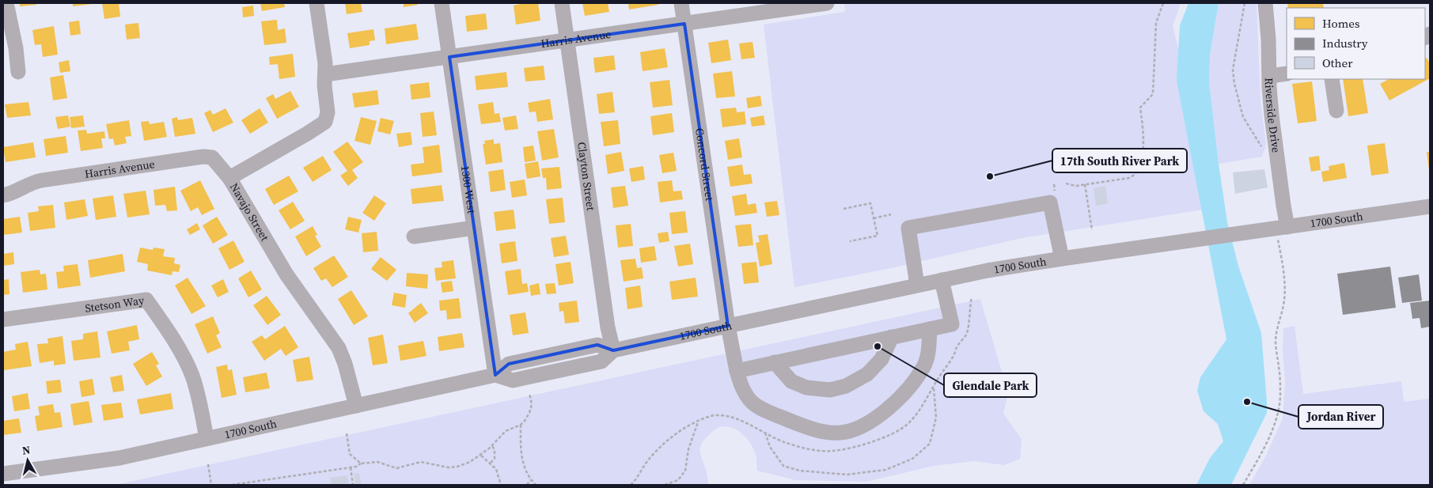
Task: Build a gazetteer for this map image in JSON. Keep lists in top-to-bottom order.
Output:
{
  "streets": {
    "street": [
      "Harris Avenue",
      "Riverside Drive",
      "Concord Street",
      "Clayton Street",
      "1300 West",
      "Navajo Street",
      "1700 South",
      "Stetson Way"
    ]
  },
  "crossings": [
    ["Harris Avenue", "Concord Street"],
    ["Harris Avenue", "Clayton Street"],
    ["Harris Avenue", "1300 West"],
    ["Harris Avenue", "Navajo Street"],
    ["Riverside Drive", "1700 South"],
    ["Concord Street", "1700 South"],
    ["Clayton Street", "1700 South"],
    ["1300 West", "1700 South"],
    ["Navajo Street", "1700 South"],
    ["1700 South", "Stetson Way"]
  ],
  "places": ["17th South River Park", "Glendale Park", "Jordan River"],
  "legend": ["Homes", "Industry", "Other"],
  "north": "top"
}
